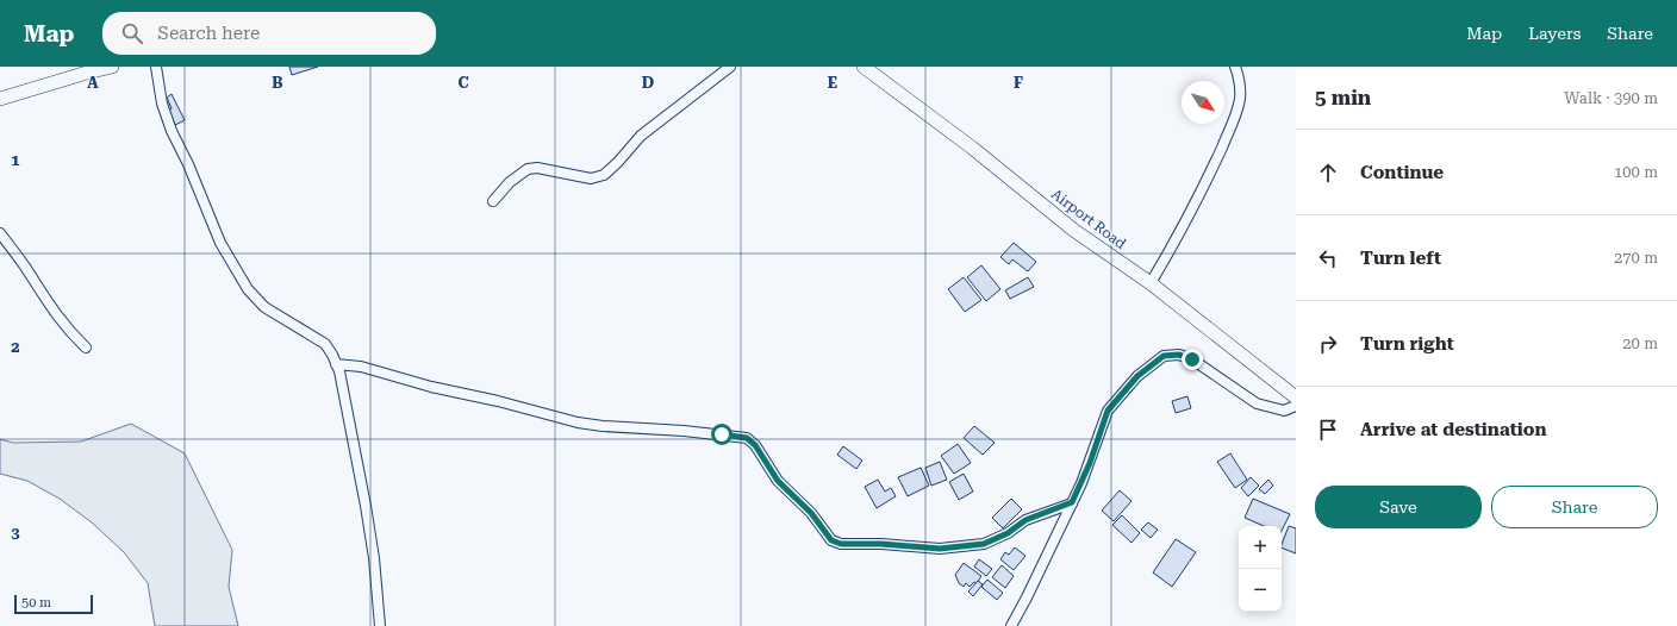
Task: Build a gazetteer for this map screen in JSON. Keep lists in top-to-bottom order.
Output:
{
  "streets": {
    "main road": ["Airport Road"]
  },
  "scale_bar": "50 m",
  "north": "bottom right",
  "page": {
    "header": "Map",
    "search": "Search here",
    "nav": ["Map", "Layers", "Share"],
    "heading": ["5 min", "Walk · 390 m"],
    "list": [
      ["Continue", "100 m"],
      ["Turn left", "270 m"],
      ["Turn right", "20 m"],
      "Arrive at destination"
    ],
    "buttons": ["Save", "Share"],
    "map_buttons": ["+", "−"],
    "scale": "50 m"
  },
  "grid": {
    "columns": [
      "A",
      "B",
      "C",
      "D",
      "E",
      "F"
    ],
    "rows": ["1", "2", "3"]
  }
}
